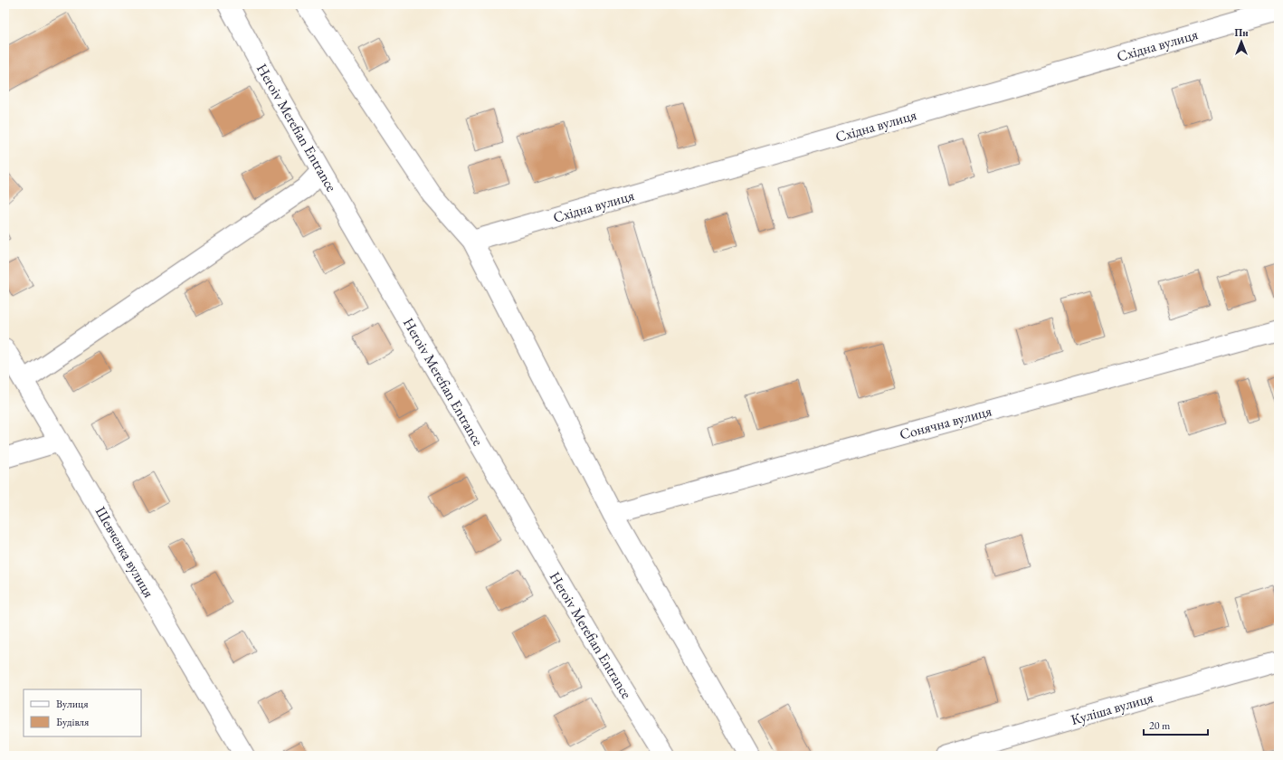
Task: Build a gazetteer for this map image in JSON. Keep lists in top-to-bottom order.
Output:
{
  "streets": {
    "street": [
      "Східна вулиця",
      "Heroiv Merefian Entrance",
      "Сонячна вулиця",
      "Шевченка вулиця",
      "Куліша вулиця"
    ]
  },
  "legend": ["Вулиця", "Будівля"],
  "scale_bar": "20 m",
  "north": "top"
}
